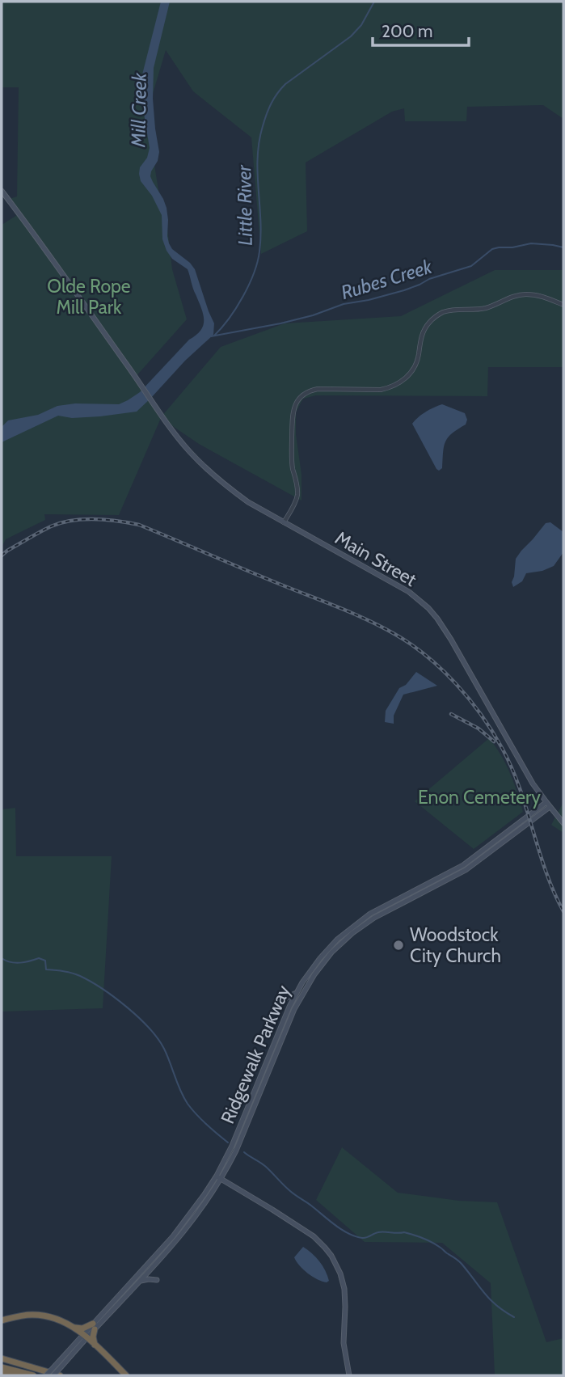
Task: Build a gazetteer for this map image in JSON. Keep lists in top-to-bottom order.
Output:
{
  "streets": {
    "main road": ["Main Street", "Ridgewalk Parkway"]
  },
  "crossings": [
    ["Main Street", "Ridgewalk Parkway"]
  ],
  "water": ["Mill Creek", "Little River", "Rubes Creek"],
  "parks": ["Olde Rope Mill Park", "Enon Cemetery"],
  "places": ["Woodstock City Church"],
  "scale_bar": "200 m"
}
